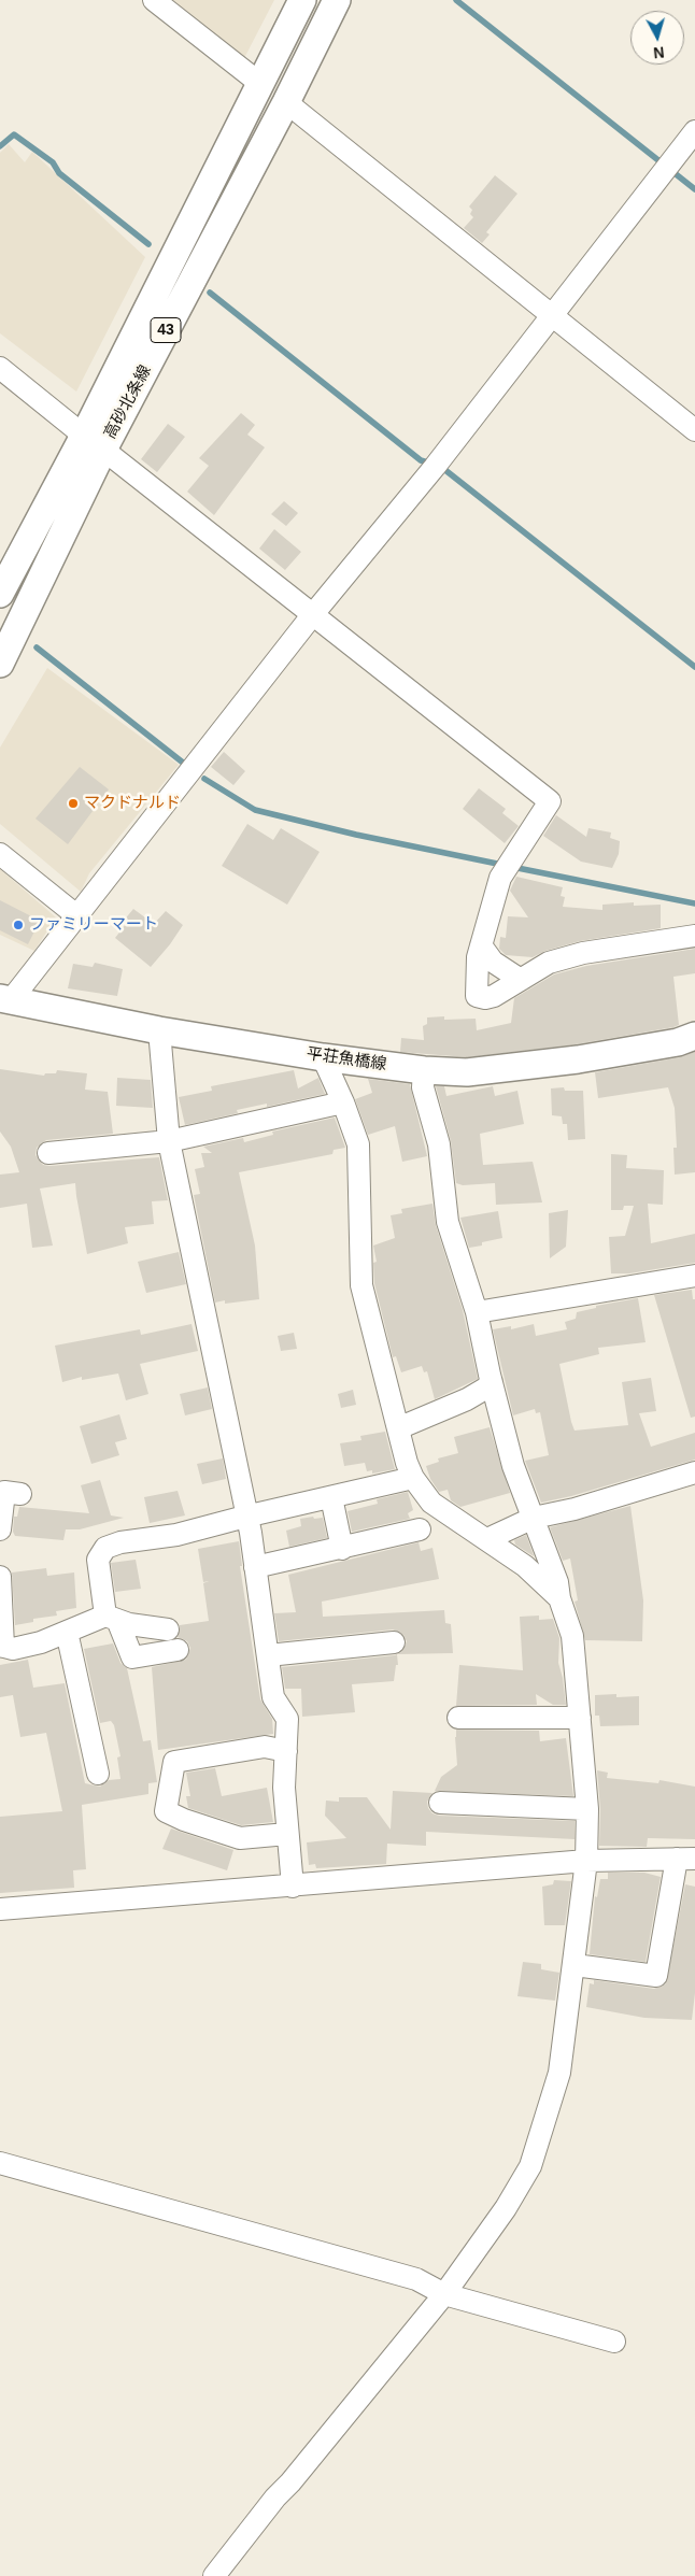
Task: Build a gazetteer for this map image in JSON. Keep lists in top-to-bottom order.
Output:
{
  "streets": {
    "main road": ["43", "高砂北条線", "平荘魚橋線"]
  },
  "places": ["マクドナルド", "ファミリーマート"],
  "north": "bottom"
}
